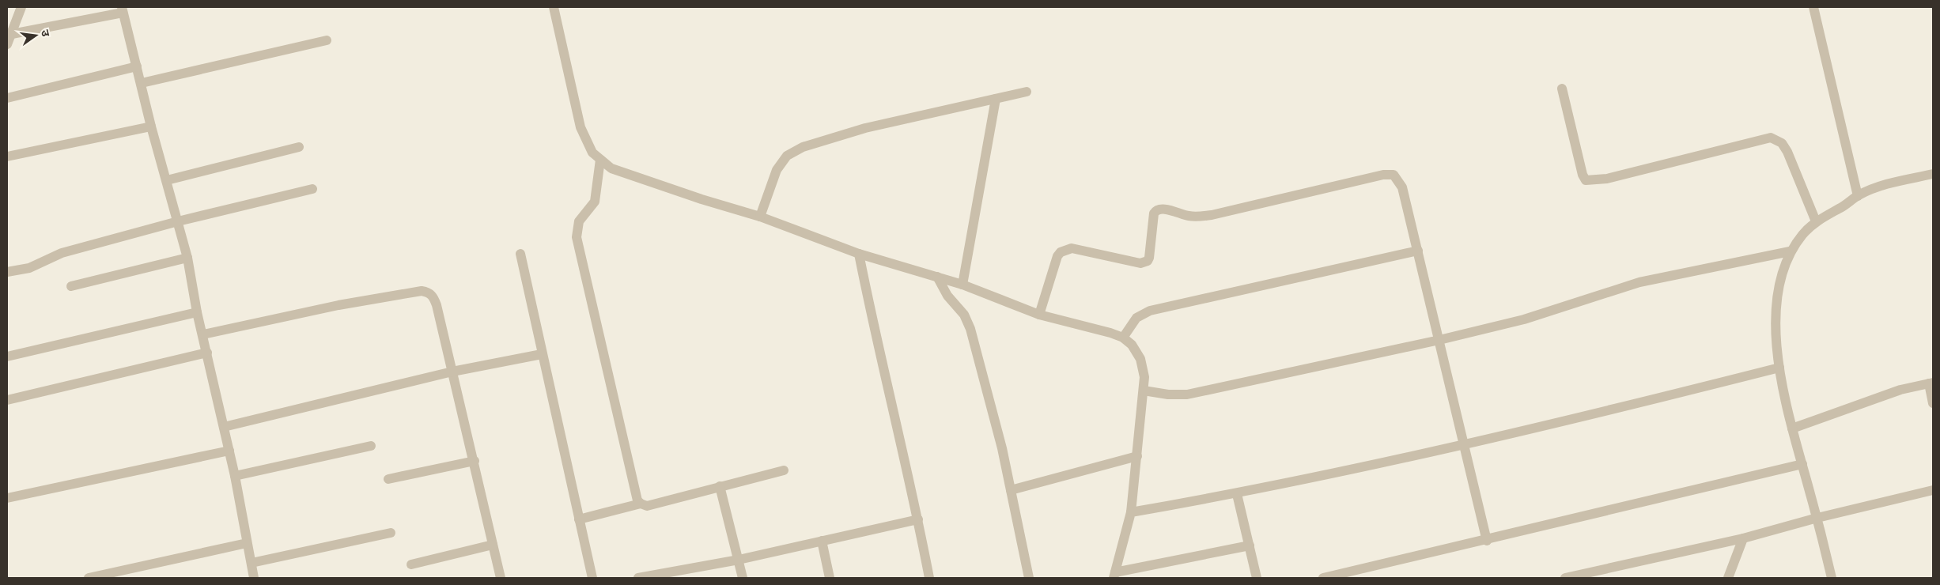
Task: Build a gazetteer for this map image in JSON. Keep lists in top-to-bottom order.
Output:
{
  "north": "right"
}
